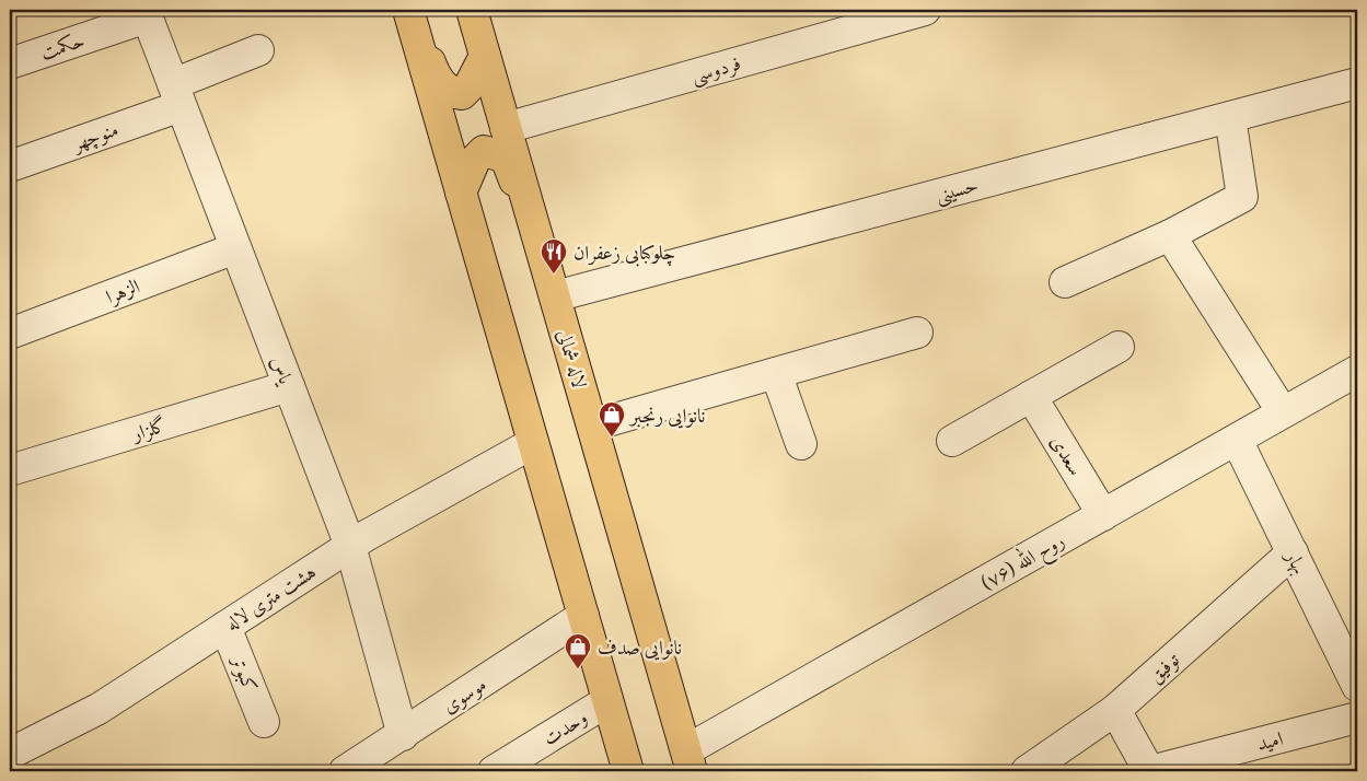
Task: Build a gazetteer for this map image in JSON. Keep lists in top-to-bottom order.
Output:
{
  "streets": {
    "main road": ["لاله شمالی"],
    "street": [
      "حکمت",
      "فردوسی",
      "منوچهر",
      "حسینی",
      "الزهرا",
      "یاس",
      "گلزار",
      "سعدی",
      "روح الله (۷۶)",
      "بهار",
      "هشت متری لاله",
      "توفیق",
      "کبوتر",
      "موسوی",
      "وحدت",
      "امید"
    ]
  },
  "crossings": [
    ["حکمت", "یاس"],
    ["فردوسی", "لاله شمالی"],
    ["منوچهر", "یاس"],
    ["حسینی", "لاله شمالی"],
    ["الزهرا", "یاس"],
    ["لاله شمالی", "روح الله (۷۶)"],
    ["یاس", "گلزار"],
    ["یاس", "هشت متری لاله"],
    ["یاس", "موسوی"],
    ["سعدی", "روح الله (۷۶)"],
    ["روح الله (۷۶)", "بهار"],
    ["بهار", "توفیق"],
    ["هشت متری لاله", "کبوتر"],
    ["توفیق", "امید"]
  ],
  "places": {
    "restaurant": ["چلوکبابی زعفران"],
    "shop": ["نانوایی رنجبر", "نانوایی صدف"]
  }
}
